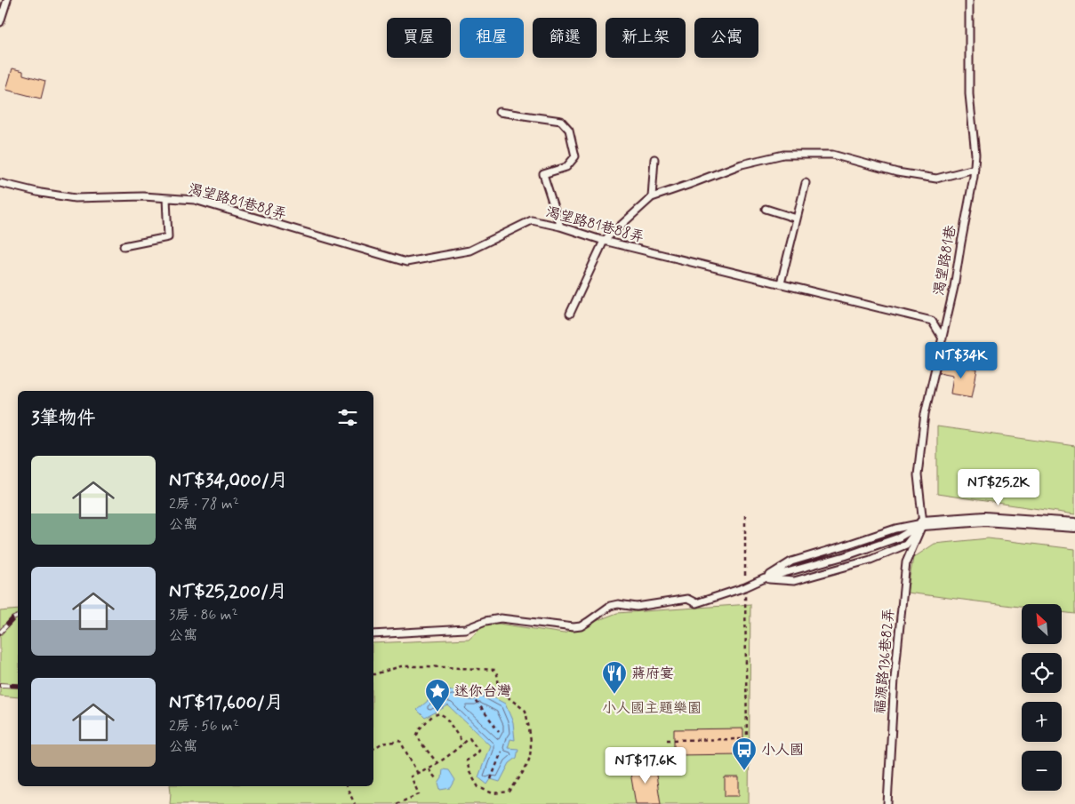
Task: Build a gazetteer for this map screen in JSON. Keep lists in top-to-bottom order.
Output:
{
  "streets": {
    "lane": ["渴望路81巷88弄", "渴望路81巷", "福源路136巷82弄"]
  },
  "crossings": [
    ["渴望路81巷88弄", "渴望路81巷"],
    ["渴望路81巷", "福源路136巷82弄"]
  ],
  "parks": ["小人國主題樂園"],
  "places": {
    "restaurant": ["蔣府宴"],
    "place": ["迷你台灣"],
    "bus stop": ["小人國"]
  },
  "north": "top left",
  "page": {
    "chip": [
      "買屋",
      "租屋",
      "篩選",
      "新上架",
      "公寓"
    ],
    "price": ["NT$34K", "NT$25.2K", "NT$17.6K"],
    "heading": "3筆物件",
    "list": [
      {
        "name": "NT$34,000/月",
        "note": "2房 · 78 m² · 公寓"
      },
      {
        "name": "NT$25,200/月",
        "note": "3房 · 86 m² · 公寓"
      },
      {
        "name": "NT$17,600/月",
        "note": "2房 · 56 m² · 公寓"
      }
    ],
    "map_buttons": ["+", "−"]
  }
}
